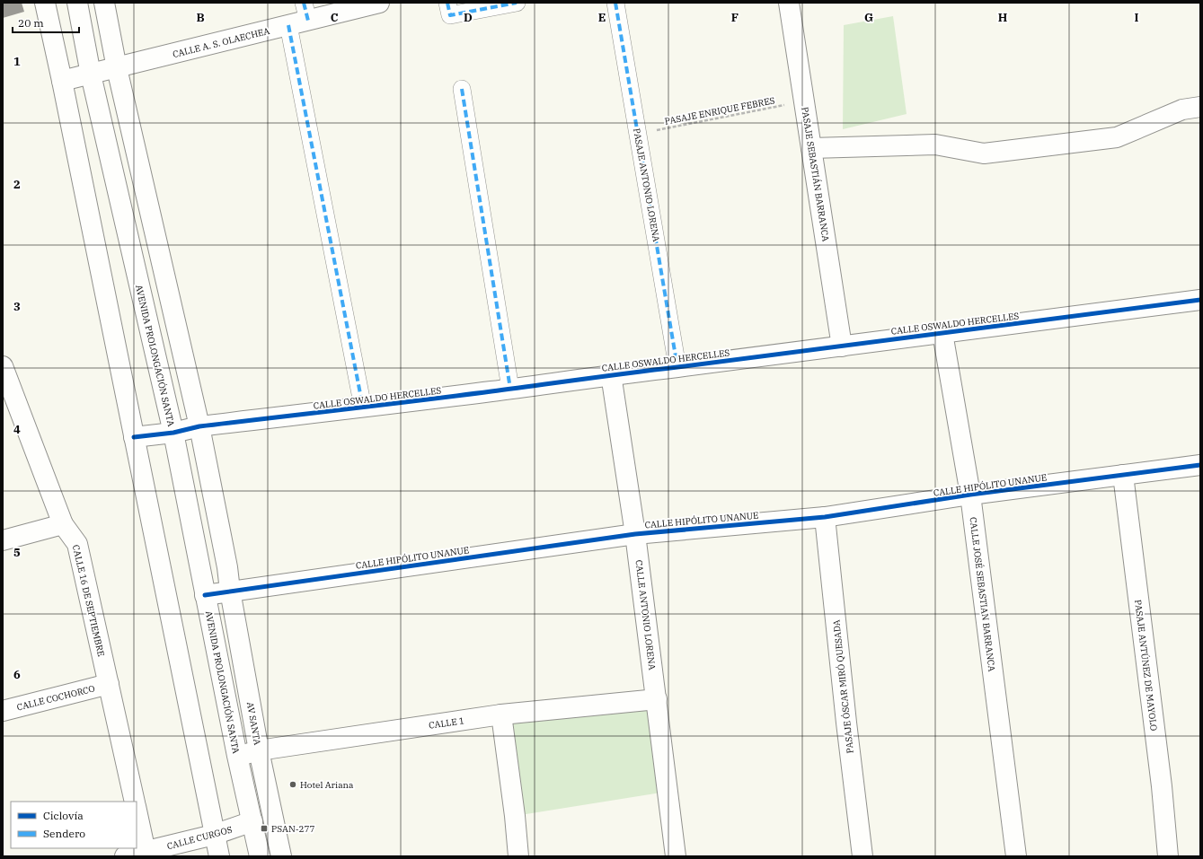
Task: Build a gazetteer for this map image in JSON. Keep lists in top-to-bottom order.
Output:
{
  "streets": {
    "street": [
      "CALLE A. S. OLAECHEA",
      "PASAJE SEBASTIÁN BARRANCA",
      "PASAJE ANTONIO LORENA",
      "CALLE OSWALDO HERCELLES",
      "AVENIDA PROLONGACIÓN SANTA",
      "CALLE HIPÓLITO UNANUE",
      "CALLE JOSÉ SEBASTIAN BARRANCA",
      "CALLE 16 DE SEPTIEMBRE",
      "CALLE ANTONIO LORENA",
      "PASAJE ANTÚNEZ DE MAYOLO",
      "PASAJE ÓSCAR MIRÓ QUESADA",
      "CALLE COCHORCO",
      "CALLE 1",
      "AV SANTA",
      "CALLE CURGOS"
    ],
    "path": ["PASAJE ENRIQUE FEBRES"]
  },
  "crossings": [
    ["CALLE A. S. OLAECHEA", "AVENIDA PROLONGACIÓN SANTA"],
    ["PASAJE ENRIQUE FEBRES", "PASAJE SEBASTIÁN BARRANCA"],
    ["PASAJE ENRIQUE FEBRES", "PASAJE ANTONIO LORENA"],
    ["PASAJE SEBASTIÁN BARRANCA", "CALLE OSWALDO HERCELLES"],
    ["PASAJE ANTONIO LORENA", "CALLE OSWALDO HERCELLES"],
    ["CALLE OSWALDO HERCELLES", "AVENIDA PROLONGACIÓN SANTA"],
    ["CALLE OSWALDO HERCELLES", "CALLE JOSÉ SEBASTIAN BARRANCA"],
    ["CALLE OSWALDO HERCELLES", "CALLE ANTONIO LORENA"],
    ["AVENIDA PROLONGACIÓN SANTA", "CALLE HIPÓLITO UNANUE"],
    ["AVENIDA PROLONGACIÓN SANTA", "CALLE 1"],
    ["AVENIDA PROLONGACIÓN SANTA", "CALLE CURGOS"],
    ["CALLE HIPÓLITO UNANUE", "CALLE JOSÉ SEBASTIAN BARRANCA"],
    ["CALLE HIPÓLITO UNANUE", "CALLE ANTONIO LORENA"],
    ["CALLE HIPÓLITO UNANUE", "PASAJE ANTÚNEZ DE MAYOLO"],
    ["CALLE HIPÓLITO UNANUE", "PASAJE ÓSCAR MIRÓ QUESADA"],
    ["CALLE HIPÓLITO UNANUE", "AV SANTA"],
    ["CALLE 16 DE SEPTIEMBRE", "CALLE COCHORCO"],
    ["CALLE ANTONIO LORENA", "CALLE 1"],
    ["CALLE 1", "AV SANTA"]
  ],
  "places": {
    "other": ["Hotel Ariana"],
    "transit": ["PSAN-277"]
  },
  "legend": ["Ciclovía", "Sendero"],
  "scale_bar": "20 m",
  "grid": {
    "columns": [
      "B",
      "C",
      "D",
      "E",
      "F",
      "G",
      "H",
      "I"
    ],
    "rows": [
      "1",
      "2",
      "3",
      "4",
      "5",
      "6"
    ]
  }
}
